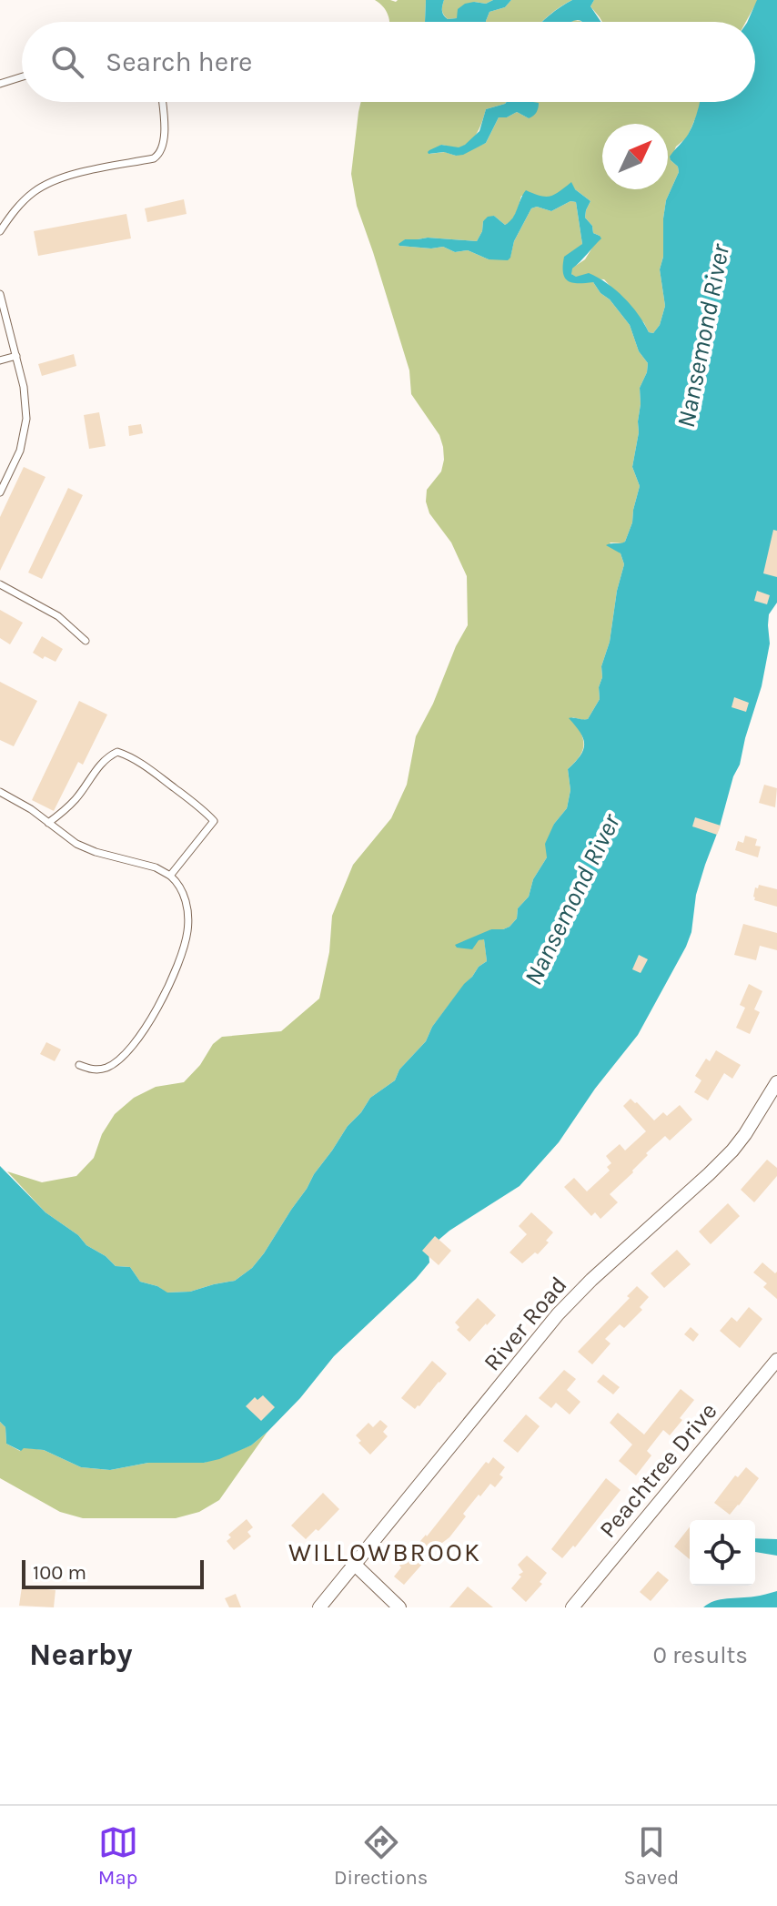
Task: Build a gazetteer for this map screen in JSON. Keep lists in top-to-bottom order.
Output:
{
  "streets": {
    "street": ["River Road", "Peachtree Drive"]
  },
  "districts": ["WILLOWBROOK"],
  "water": ["Nansemond River"],
  "scale_bar": "100 m",
  "north": "top right",
  "page": {
    "search": "Search here",
    "scale": "100 m",
    "heading": ["Nearby", "0 results"],
    "nav": ["Map", "Directions", "Saved"]
  }
}
